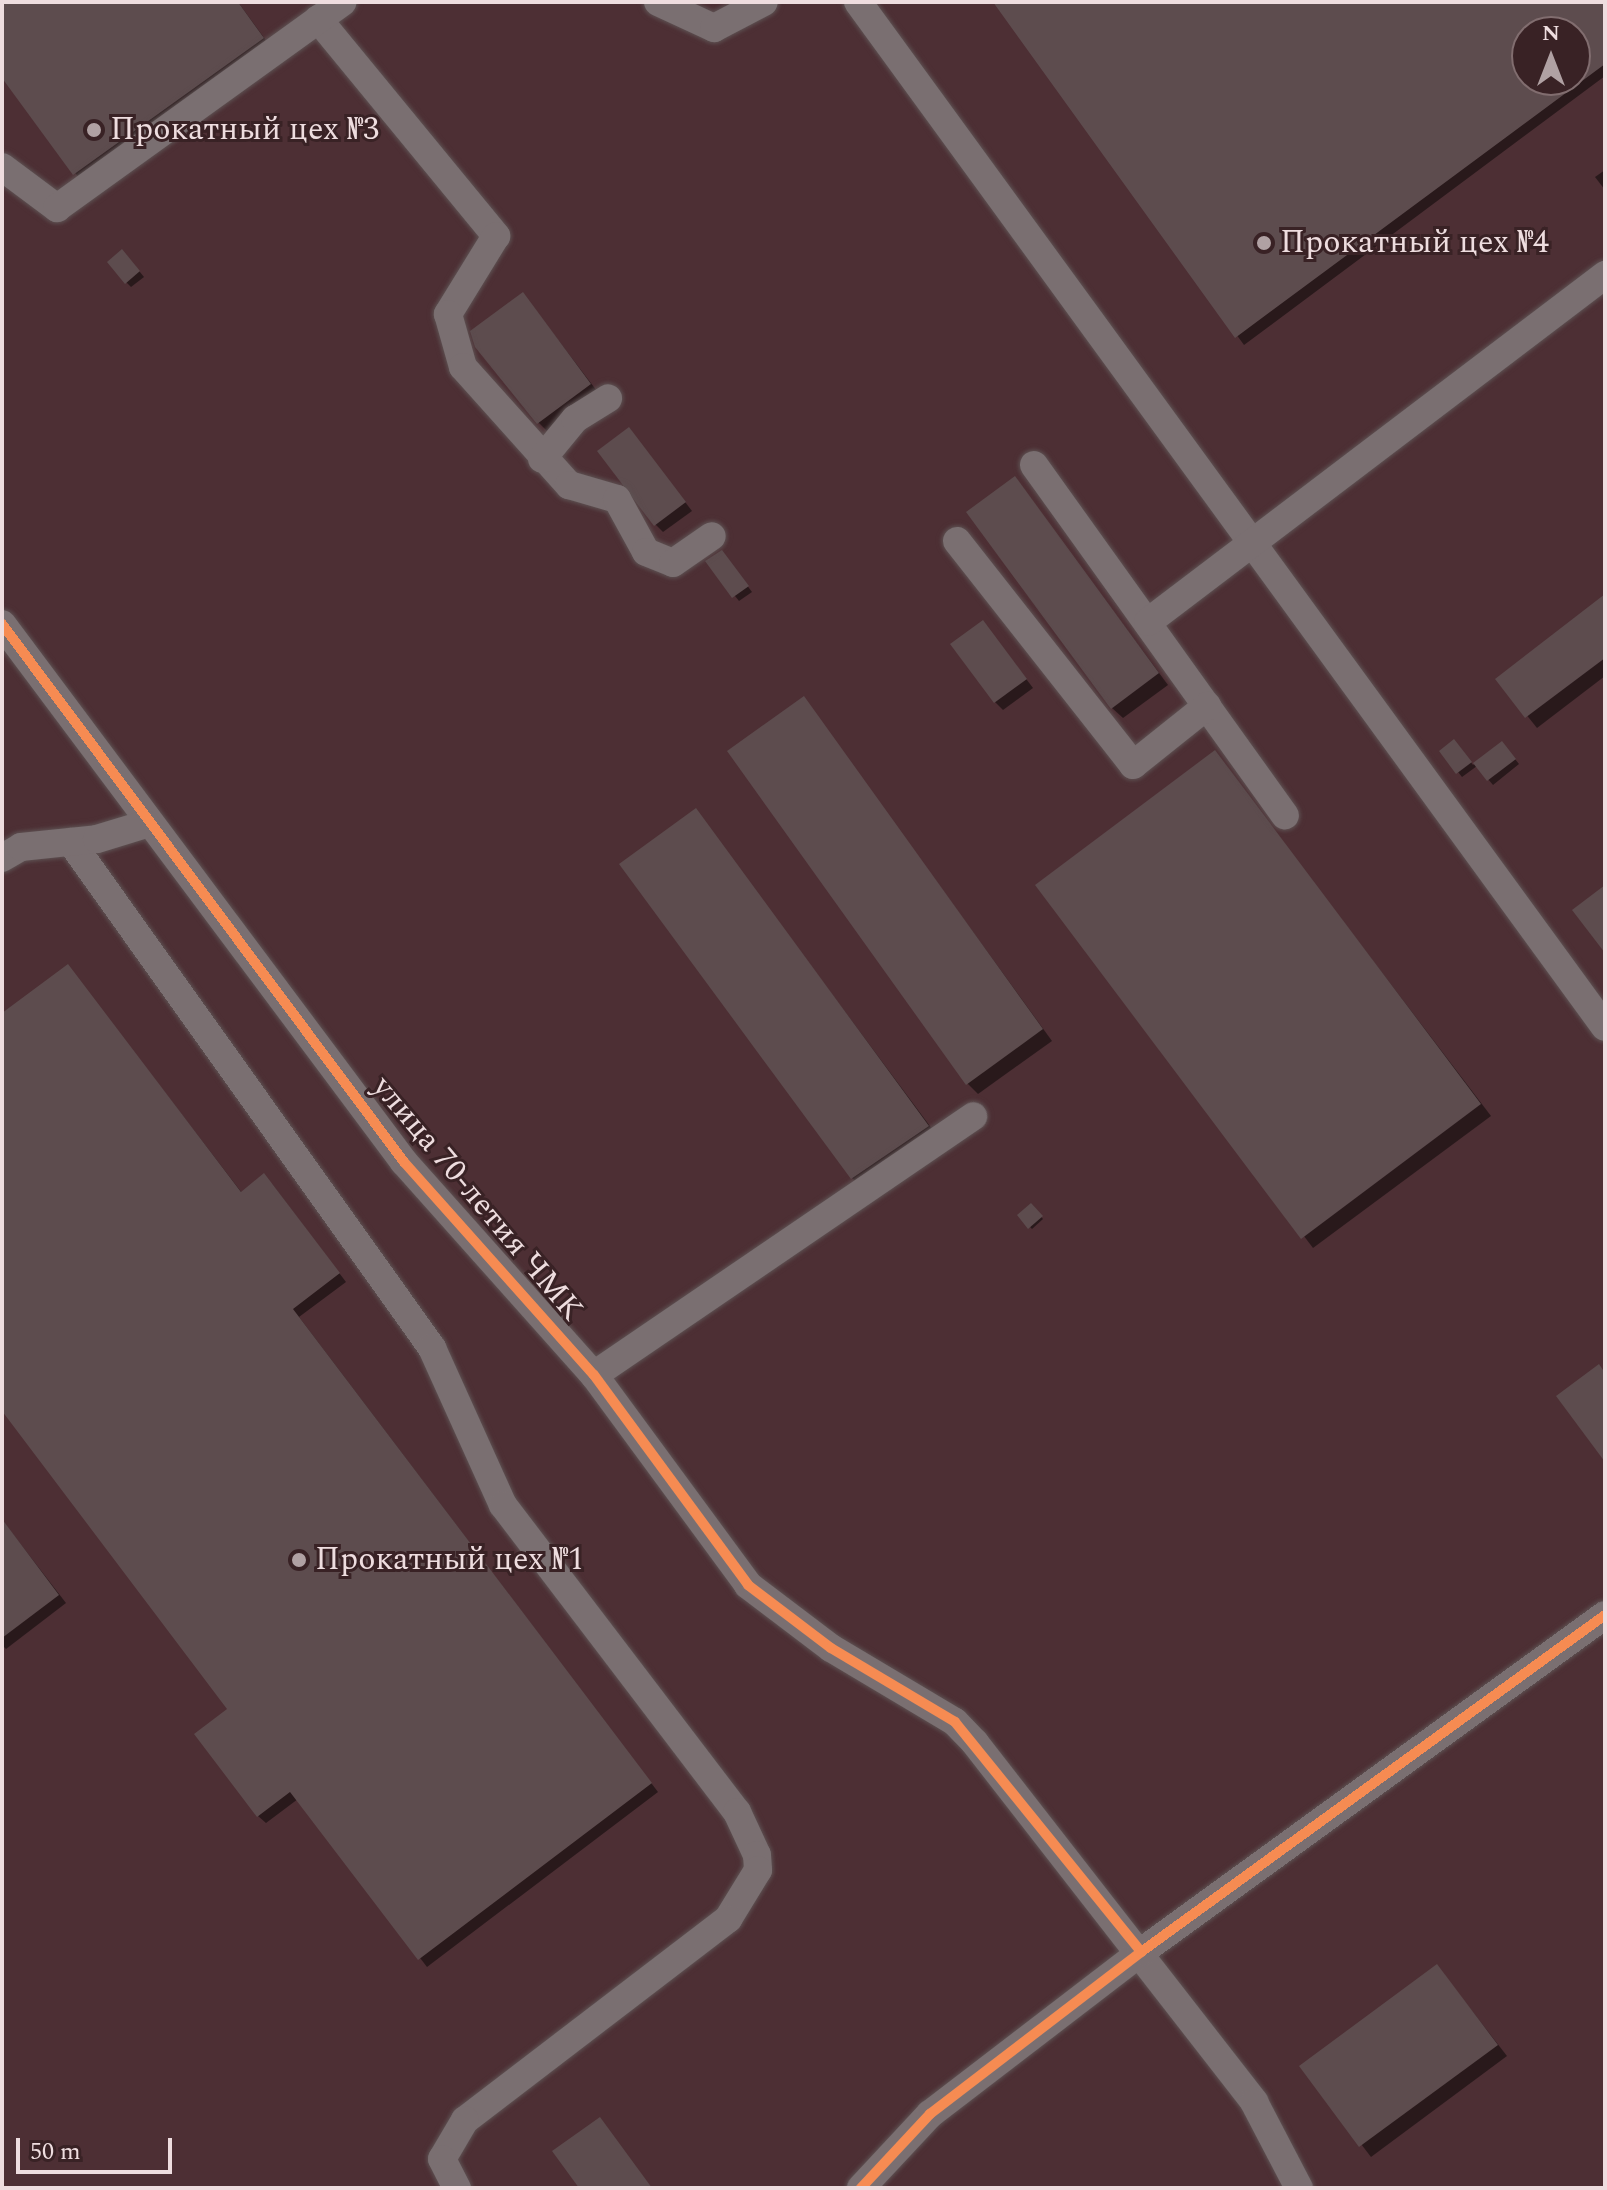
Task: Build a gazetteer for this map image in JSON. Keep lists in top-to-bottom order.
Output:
{
  "streets": {
    "street": ["улица 70-летия ЧМК"]
  },
  "places": ["Прокатный цех №3", "Прокатный цех №4", "Прокатный цех №1"],
  "scale_bar": "50 m",
  "north": "top"
}
